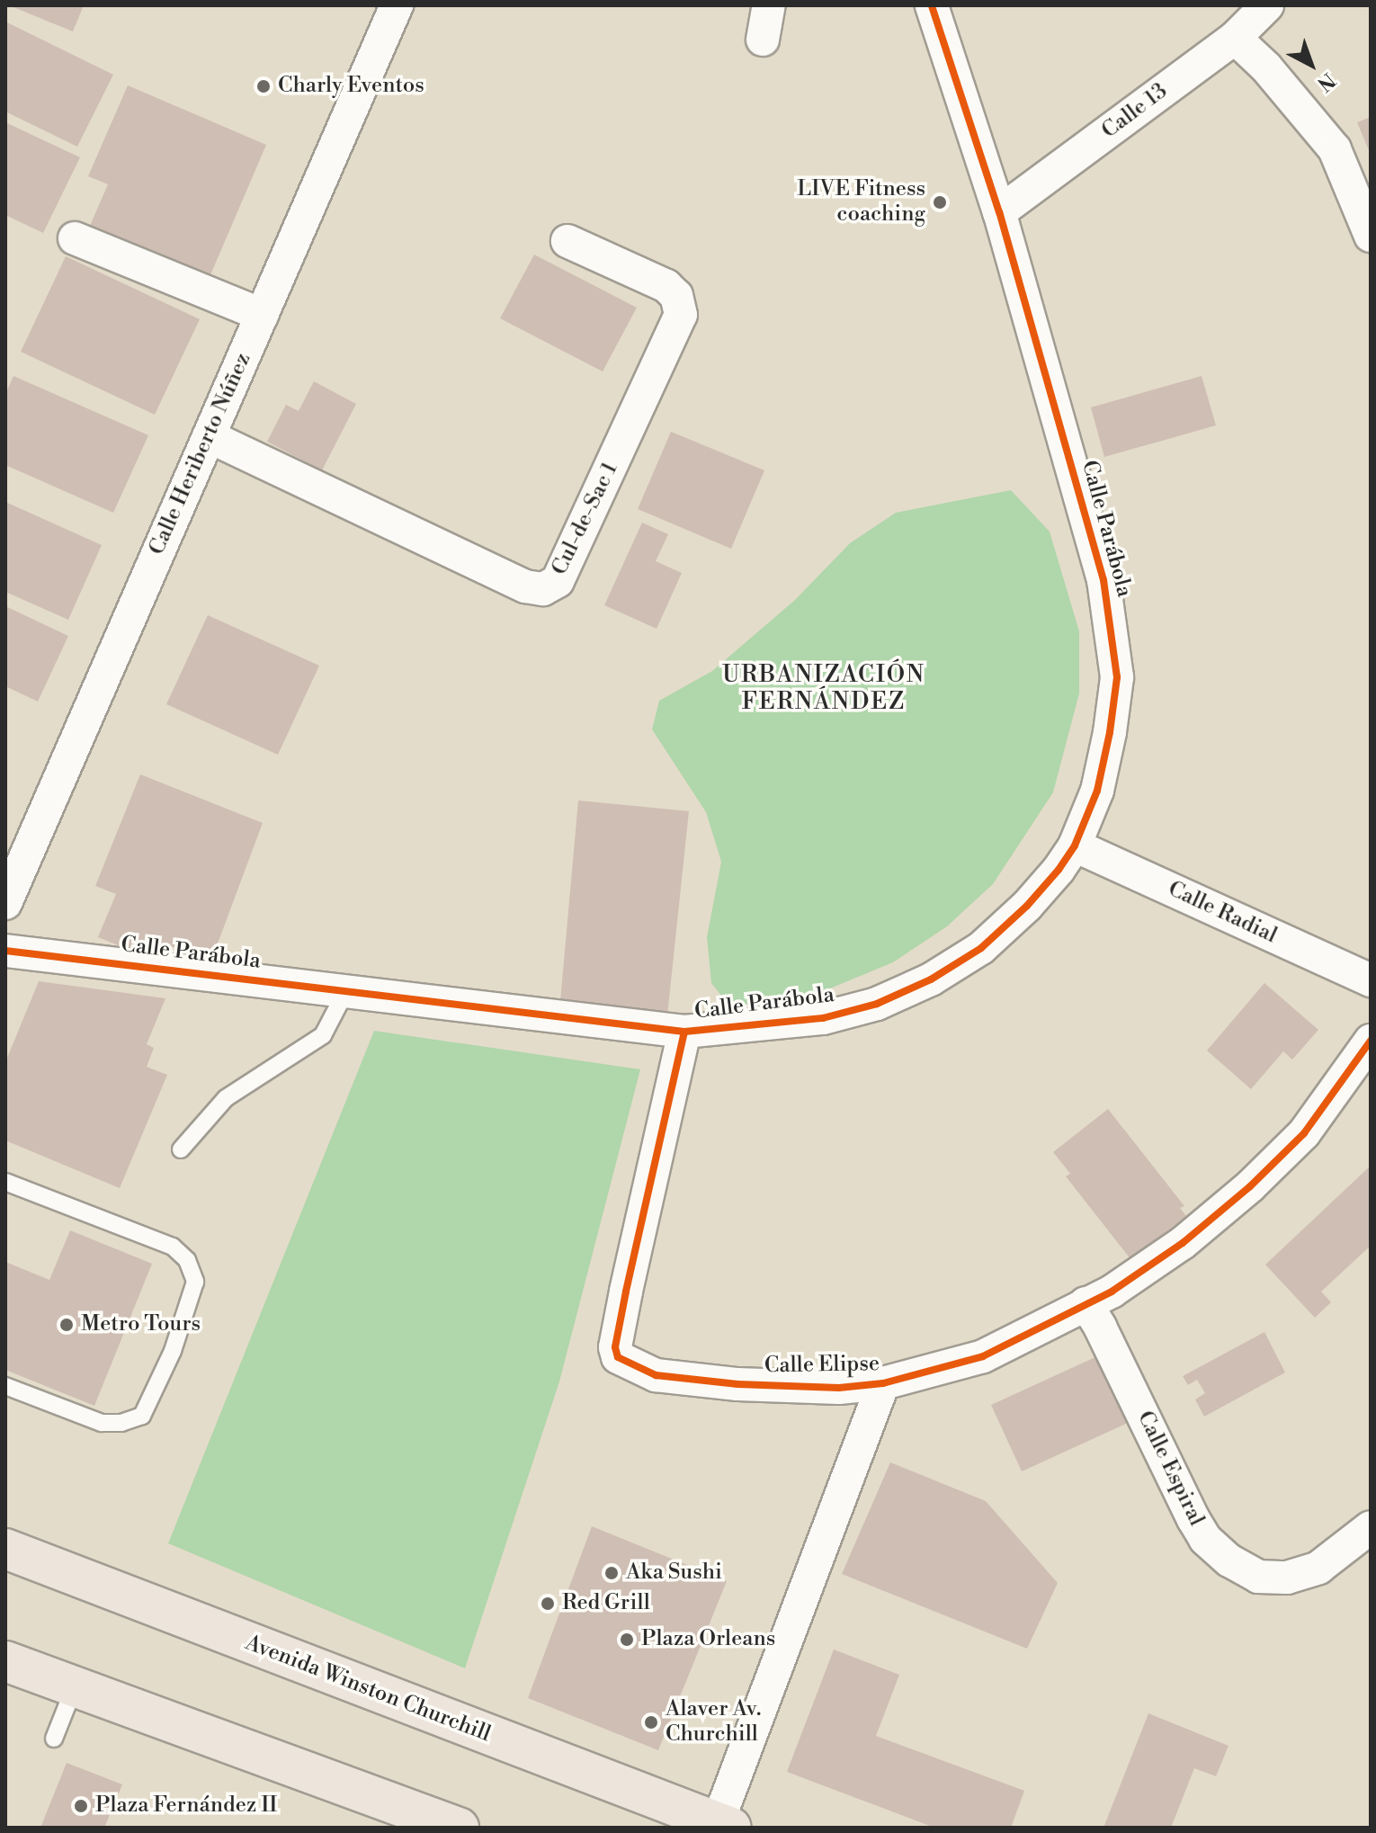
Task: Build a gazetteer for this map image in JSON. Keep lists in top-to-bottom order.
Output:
{
  "streets": {
    "main road": ["Avenida Winston Churchill"],
    "street": [
      "Calle 13",
      "Calle Heriberto Núñez",
      "Cul-de-Sac 1",
      "Calle Parábola",
      "Calle Radial",
      "Calle Elipse",
      "Calle Espiral"
    ]
  },
  "crossings": [
    ["Calle 13", "Calle Parábola"],
    ["Calle Heriberto Núñez", "Cul-de-Sac 1"],
    ["Calle Parábola", "Calle Radial"],
    ["Calle Parábola", "Calle Elipse"],
    ["Calle Elipse", "Calle Espiral"]
  ],
  "districts": ["URBANIZACIÓN FERNÁNDEZ"],
  "places": [
    "Charly Eventos",
    "LIVE Fitness coaching",
    "Metro Tours",
    "Aka Sushi",
    "Red Grill",
    "Plaza Orleans",
    "Alaver Av. Churchill",
    "Plaza Fernández II"
  ],
  "north": "bottom right"
}
